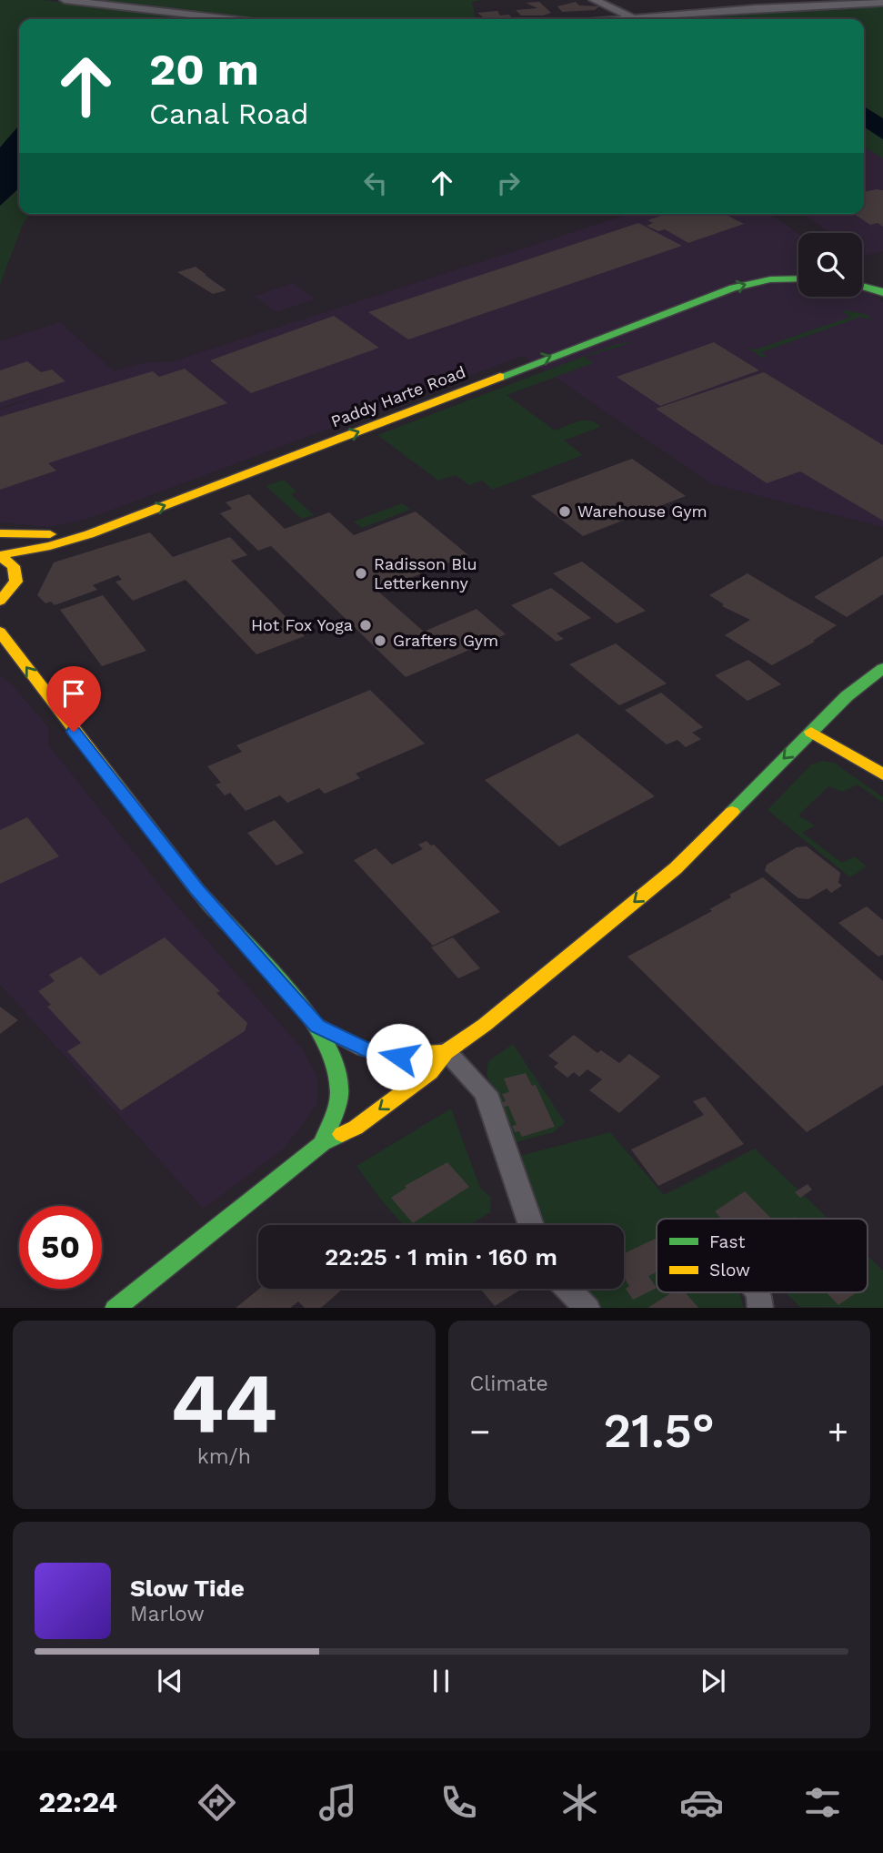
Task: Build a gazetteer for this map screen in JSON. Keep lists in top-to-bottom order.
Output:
{
  "streets": {
    "main road": ["Paddy Harte Road"]
  },
  "one_way": ["Paddy Harte Road"],
  "places": [
    "Warehouse Gym",
    "Radisson Blu Letterkenny",
    "Hot Fox Yoga",
    "Grafters Gym"
  ],
  "legend": ["Fast", "Slow"],
  "page": {
    "turn": ["20 m", "Canal Road"],
    "limit": "50",
    "trip": "22:25 · 1 min · 160 m",
    "tile": [
      ["44", "km/h"],
      "Climate"
    ],
    "heat": ["−", "21.5°", "+"],
    "song": ["Slow Tide", "Marlow"],
    "tabs": "22:24"
  }
}
